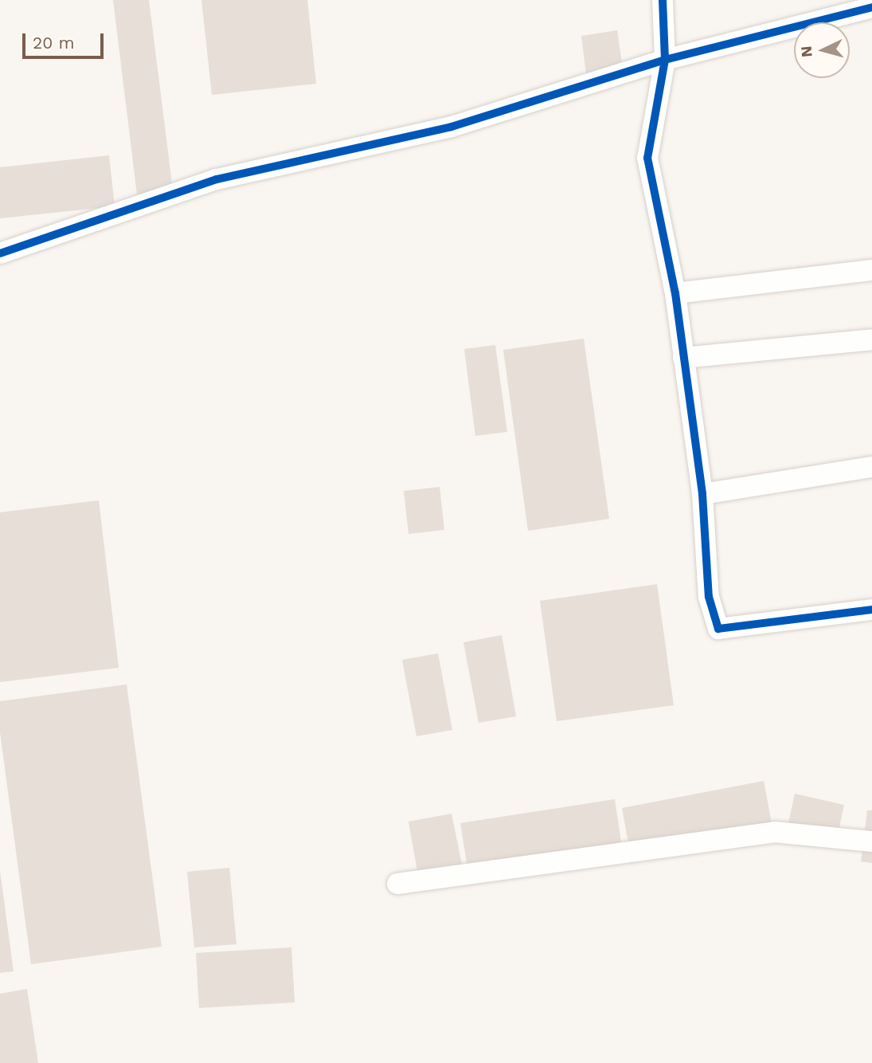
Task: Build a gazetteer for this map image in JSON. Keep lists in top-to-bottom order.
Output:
{
  "scale_bar": "20 m",
  "north": "left"
}
